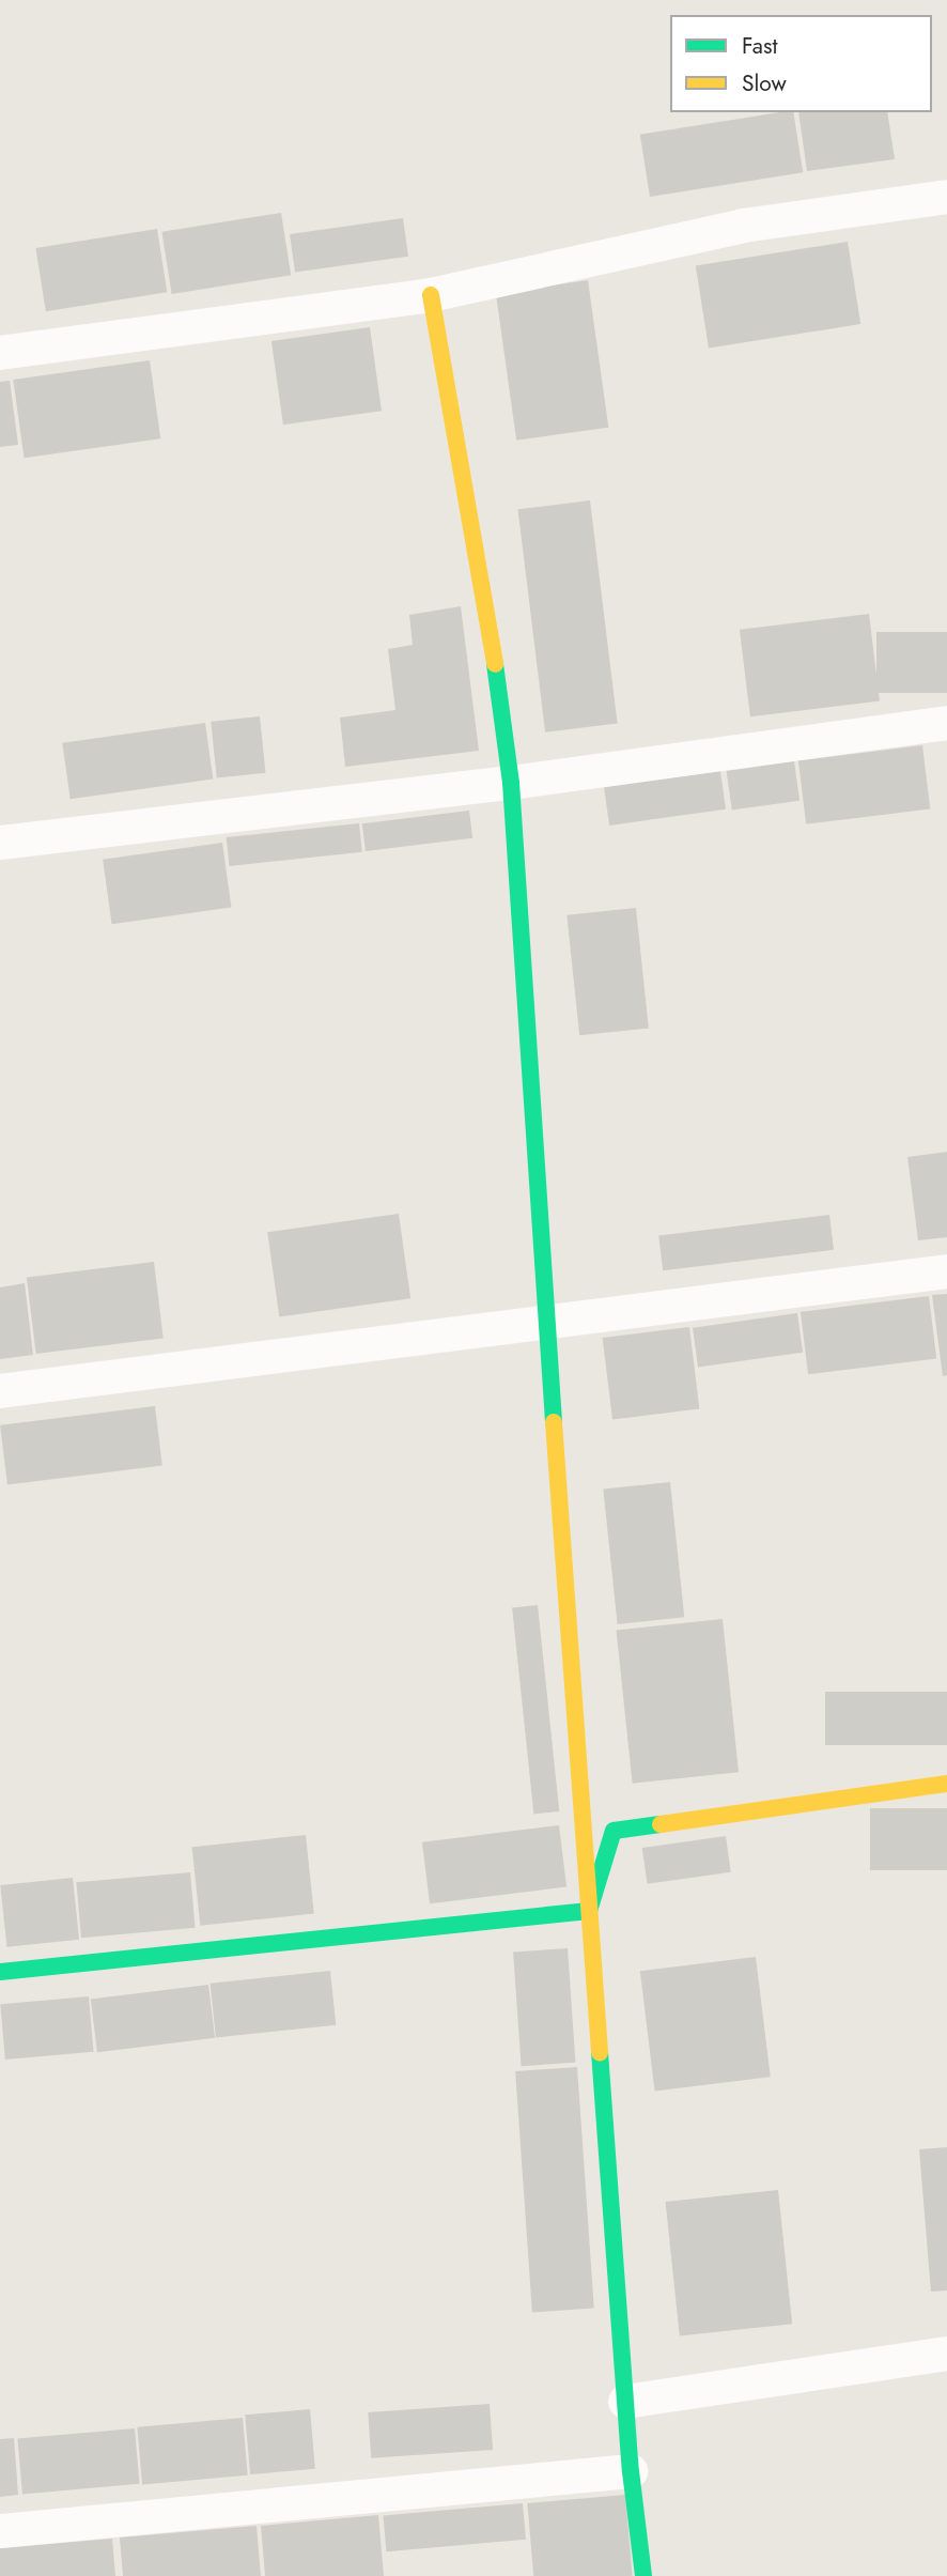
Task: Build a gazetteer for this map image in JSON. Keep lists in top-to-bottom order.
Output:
{
  "legend": ["Fast", "Slow"]
}
